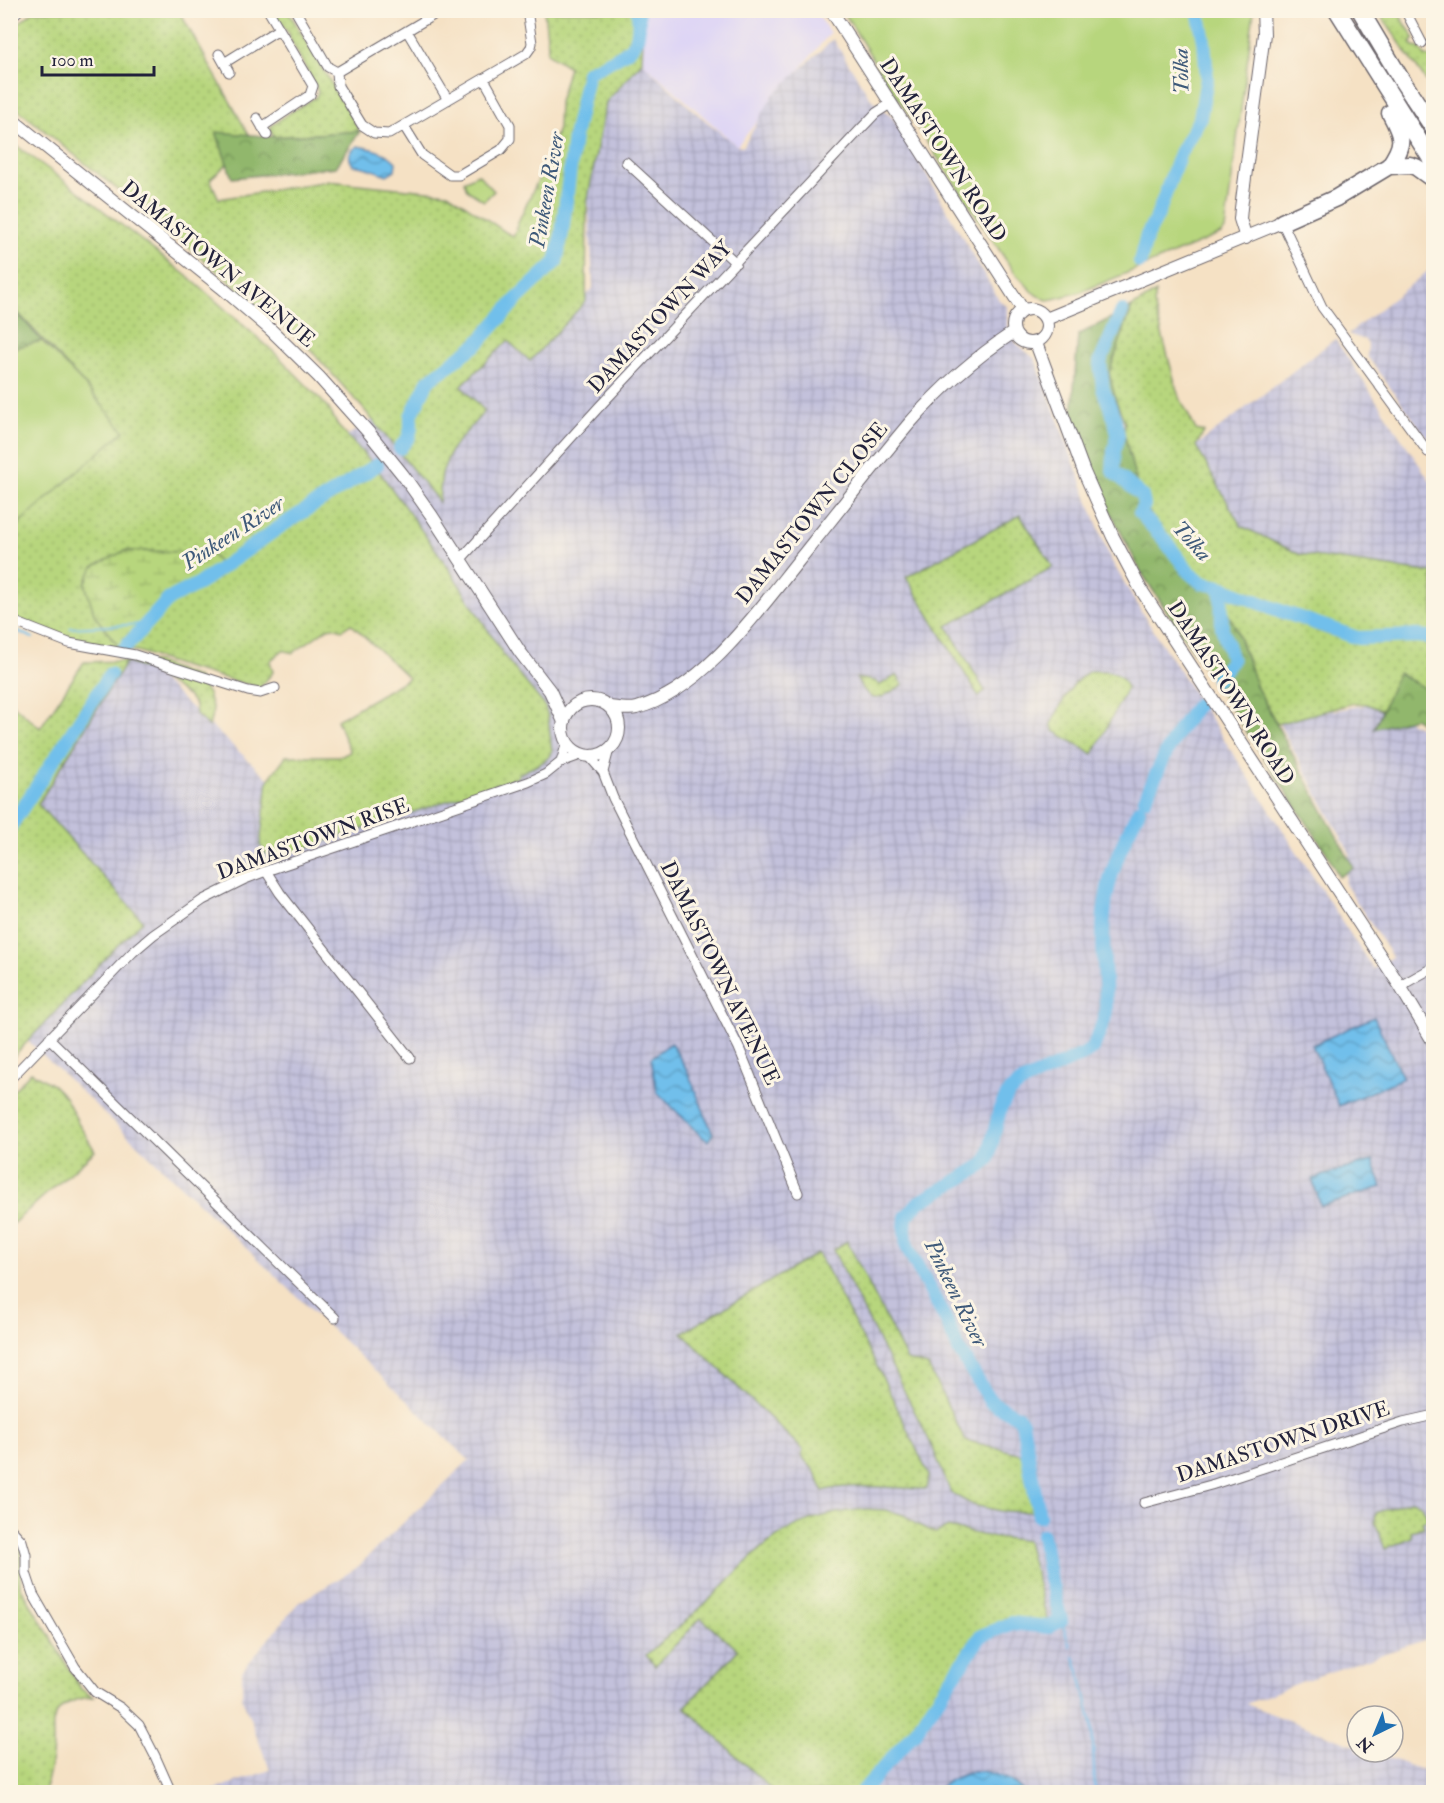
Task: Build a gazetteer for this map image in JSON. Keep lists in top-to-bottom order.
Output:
{
  "streets": {
    "street": [
      "DAMASTOWN ROAD",
      "DAMASTOWN AVENUE",
      "DAMASTOWN WAY",
      "DAMASTOWN CLOSE",
      "DAMASTOWN RISE",
      "DAMASTOWN DRIVE"
    ]
  },
  "crossings": [
    ["DAMASTOWN ROAD", "DAMASTOWN WAY"],
    ["DAMASTOWN ROAD", "DAMASTOWN CLOSE"],
    ["DAMASTOWN AVENUE", "DAMASTOWN WAY"],
    ["DAMASTOWN AVENUE", "DAMASTOWN CLOSE"],
    ["DAMASTOWN AVENUE", "DAMASTOWN RISE"],
    ["DAMASTOWN CLOSE", "DAMASTOWN RISE"]
  ],
  "water": ["Tolka", "Pinkeen River"],
  "scale_bar": "100 m",
  "north": "bottom left"
}
